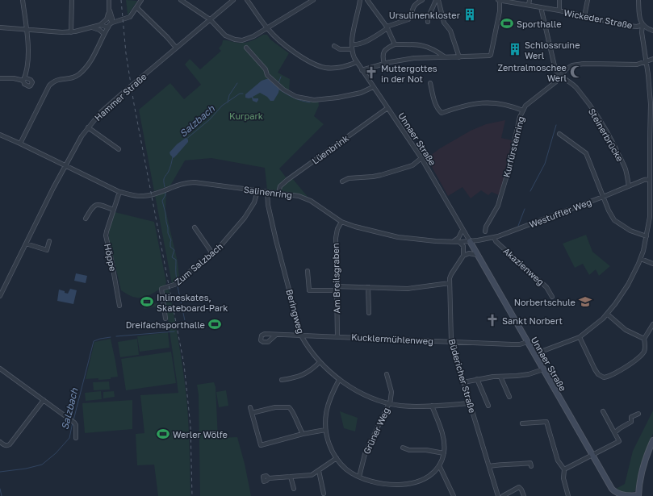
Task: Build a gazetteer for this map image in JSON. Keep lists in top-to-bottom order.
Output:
{
  "streets": {
    "street": [
      "Wickeder Straße",
      "Hammer Straße",
      "Steinerbrücke",
      "Unnaer Straße",
      "Kurfürstenring",
      "Lüenbrink",
      "Salinenring",
      "Westuffler Weg",
      "Höppe",
      "Zum Salzbach",
      "Akazienweg",
      "Am Breilsgraben",
      "Beringweg",
      "Kucklermühlenweg",
      "Büdericher Straße",
      "Grüner Weg"
    ]
  },
  "crossings": [
    ["Hammer Straße", "Salinenring"],
    ["Steinerbrücke", "Kurfürstenring"],
    ["Steinerbrücke", "Westuffler Weg"],
    ["Unnaer Straße", "Lüenbrink"],
    ["Unnaer Straße", "Salinenring"],
    ["Unnaer Straße", "Westuffler Weg"],
    ["Unnaer Straße", "Kucklermühlenweg"],
    ["Lüenbrink", "Salinenring"],
    ["Salinenring", "Westuffler Weg"],
    ["Salinenring", "Höppe"],
    ["Salinenring", "Zum Salzbach"],
    ["Salinenring", "Am Breilsgraben"],
    ["Salinenring", "Beringweg"],
    ["Westuffler Weg", "Akazienweg"],
    ["Am Breilsgraben", "Kucklermühlenweg"],
    ["Beringweg", "Kucklermühlenweg"],
    ["Beringweg", "Büdericher Straße"],
    ["Beringweg", "Grüner Weg"],
    ["Kucklermühlenweg", "Büdericher Straße"]
  ],
  "water": ["Salzbach"],
  "parks": ["Kurpark"],
  "places": {
    "building": ["Ursulinenkloster", "Schlossruine Werl"],
    "sports": [
      "Sporthalle",
      "Inlineskates, Skateboard-Park",
      "Dreifachsporthalle",
      "Werler Wölfe"
    ],
    "mosque": ["Zentralmoschee Werl"],
    "church": ["Muttergottes in der Not", "Sankt Norbert"],
    "school or university": ["Norbertschule"]
  }
}
